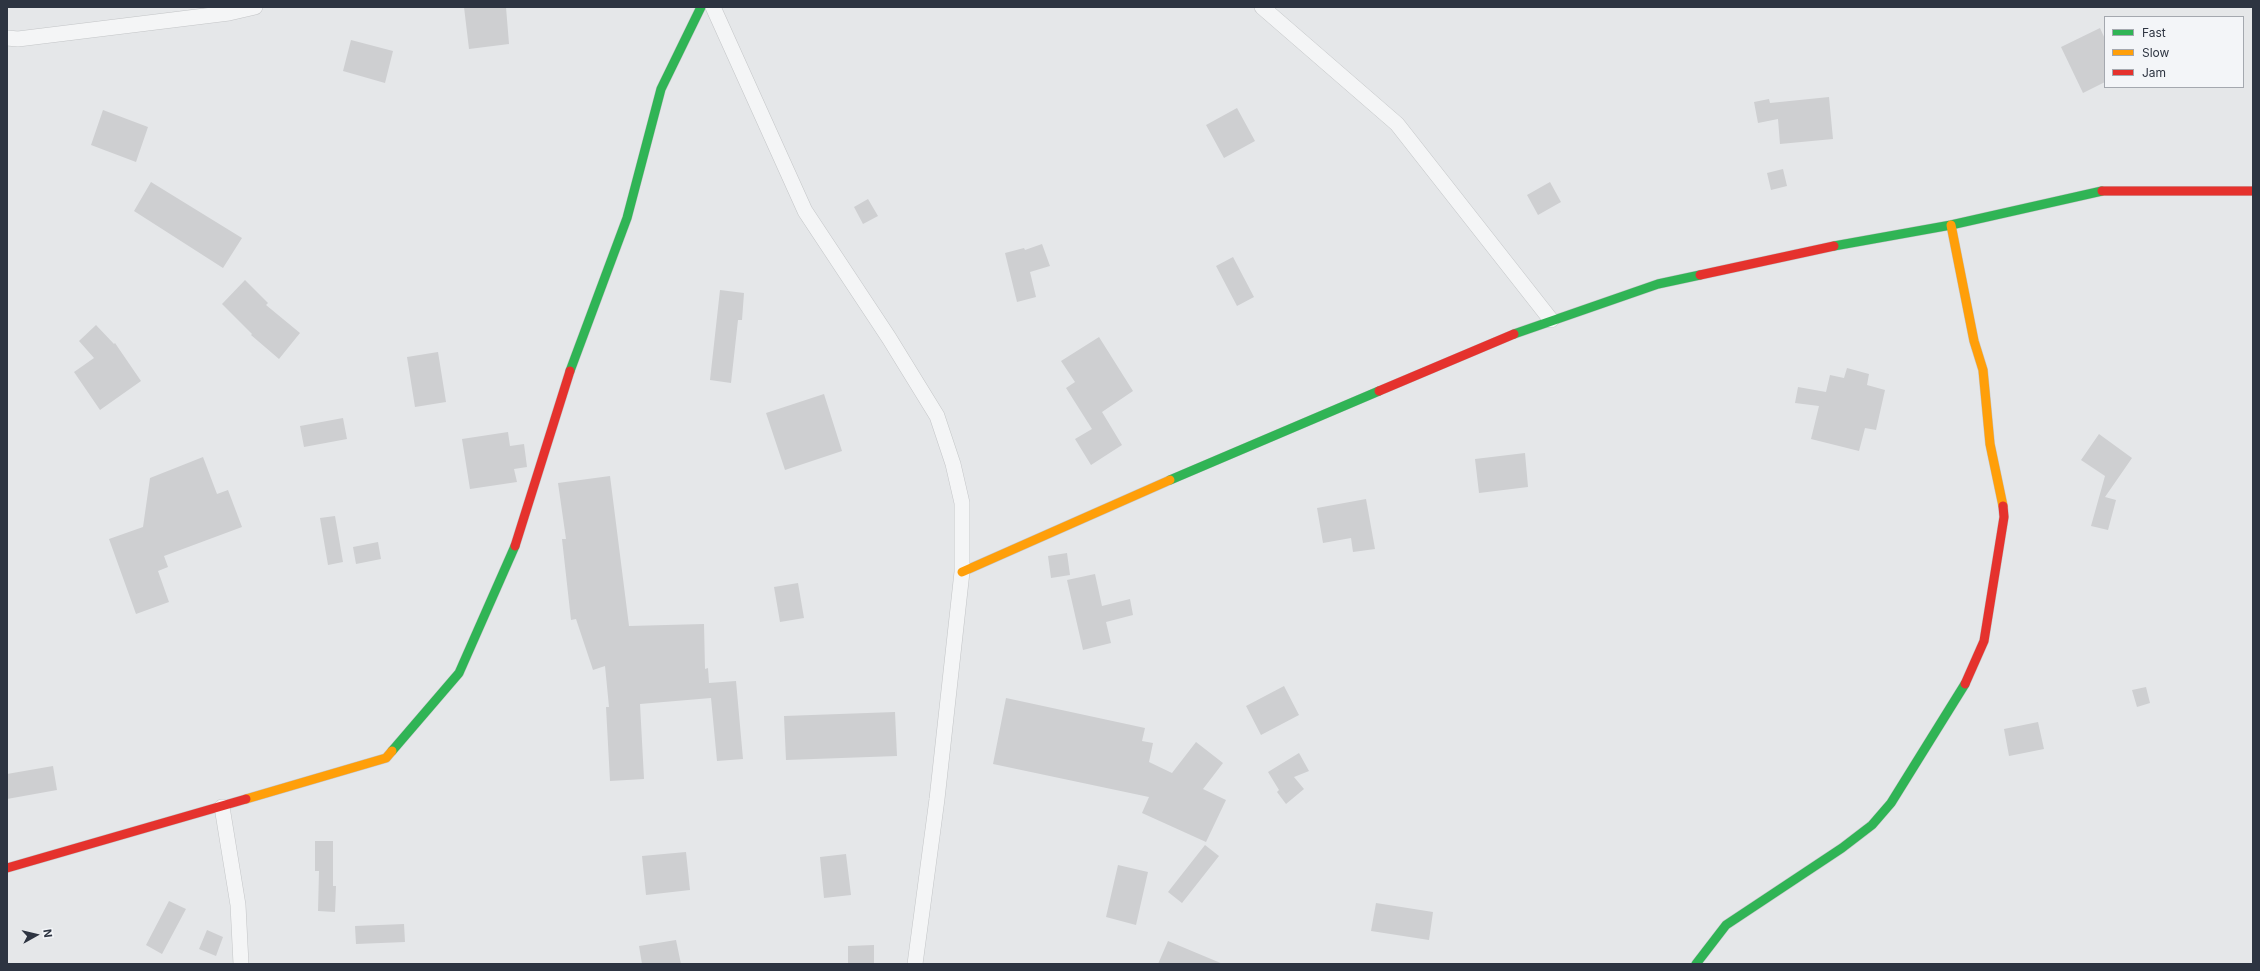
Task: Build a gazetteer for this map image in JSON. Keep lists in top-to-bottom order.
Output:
{
  "legend": ["Fast", "Slow", "Jam"],
  "north": "right"
}
